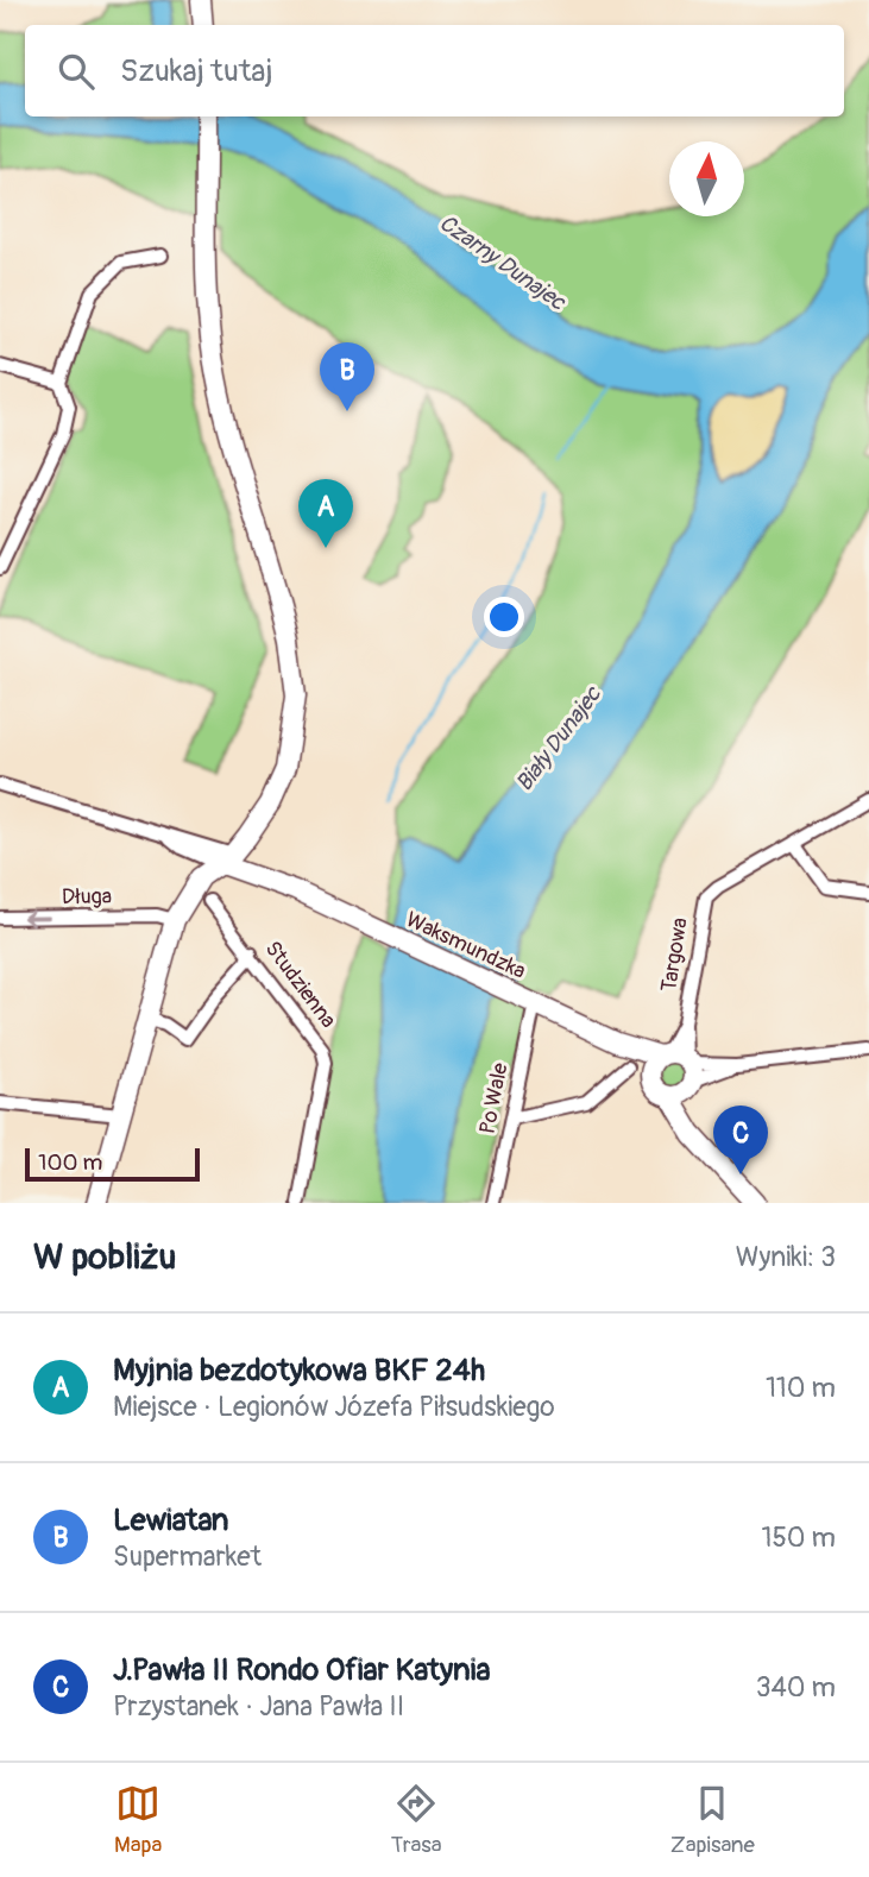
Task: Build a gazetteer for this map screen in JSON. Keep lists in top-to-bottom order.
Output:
{
  "streets": {
    "street": [
      "Długa",
      "Waksmundzka",
      "Targowa",
      "Studzienna",
      "Po Wale"
    ]
  },
  "crossings": [
    ["Waksmundzka", "Targowa"],
    ["Waksmundzka", "Po Wale"]
  ],
  "one_way": ["Długa"],
  "water": ["Czarny Dunajec", "Biały Dunajec"],
  "scale_bar": "100 m",
  "north": "top",
  "page": {
    "search": "Szukaj tutaj",
    "pins": ["B", "A", "C"],
    "scale": "100 m",
    "heading": ["W pobliżu", "Wyniki: 3"],
    "list": [
      {
        "mark": "A",
        "name": "Myjnia bezdotykowa BKF 24h",
        "note": "Miejsce · Legionów Józefa Piłsudskiego",
        "value": "110 m"
      },
      {
        "mark": "B",
        "name": "Lewiatan",
        "note": "Supermarket",
        "value": "150 m"
      },
      {
        "mark": "C",
        "name": "J.Pawła II Rondo Ofiar Katynia",
        "note": "Przystanek · Jana Pawła II",
        "value": "340 m"
      }
    ],
    "nav": ["Mapa", "Trasa", "Zapisane"]
  }
}
